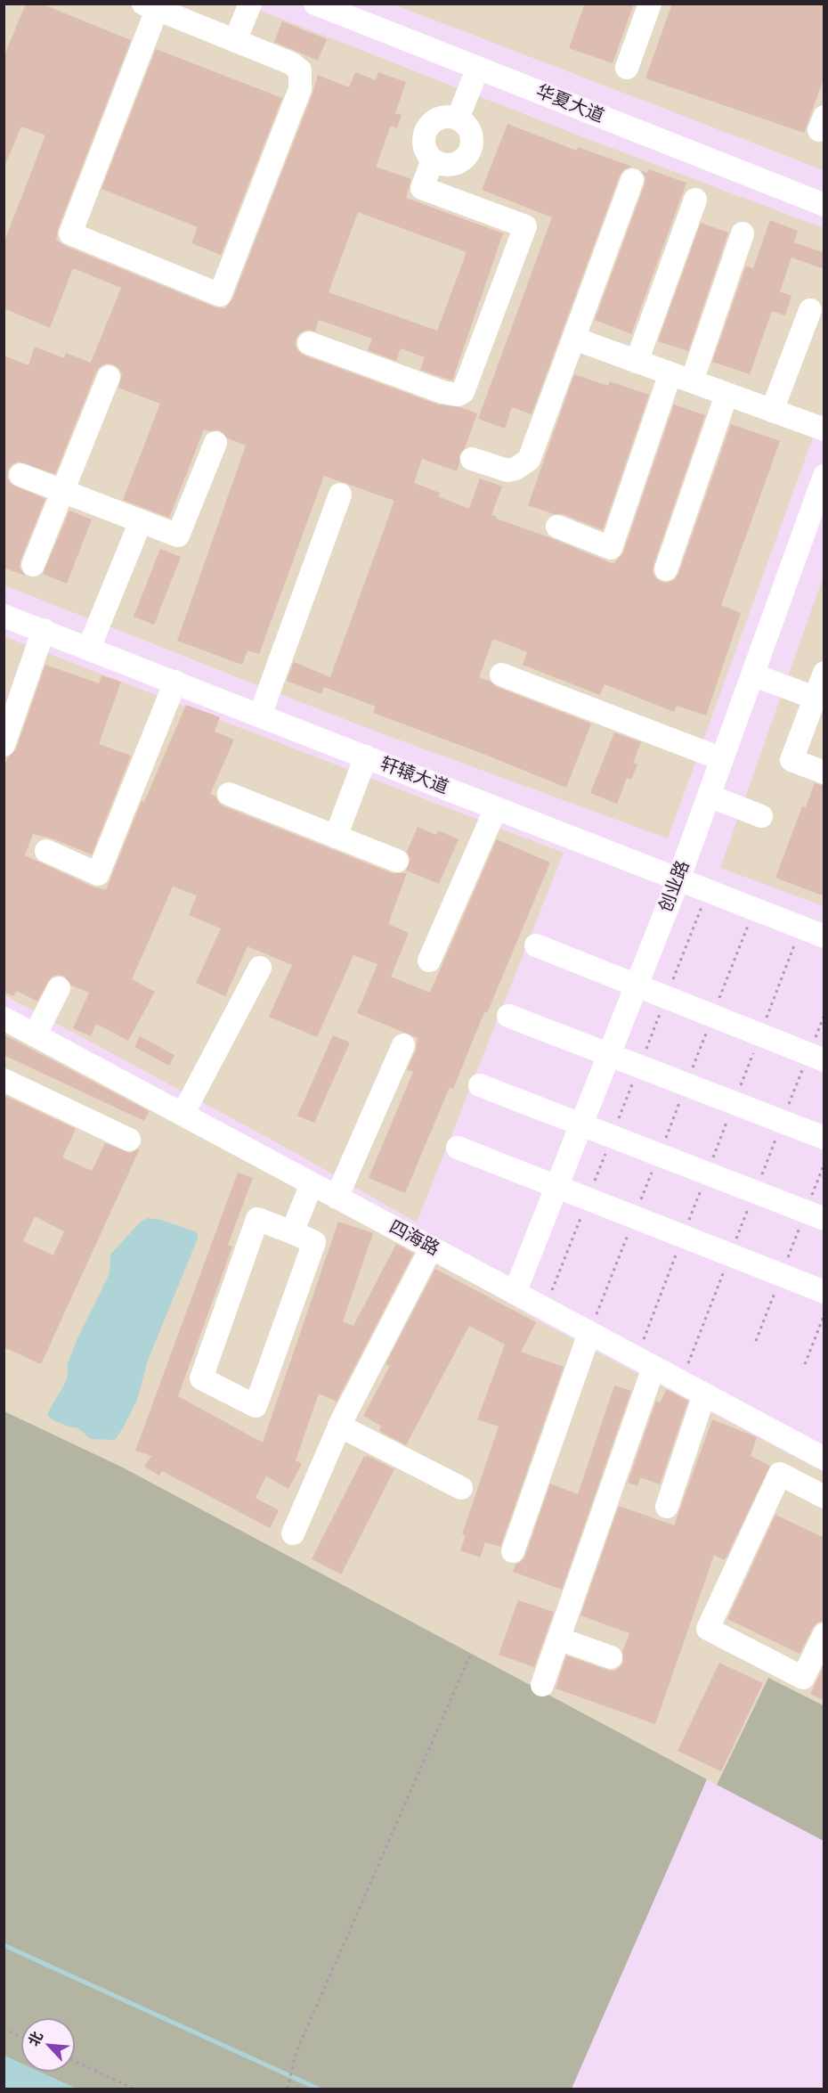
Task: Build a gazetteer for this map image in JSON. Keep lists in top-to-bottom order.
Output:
{
  "streets": {
    "street": [
      "华夏大道",
      "轩辕大道",
      "创业路",
      "四海路"
    ]
  },
  "crossings": [
    ["轩辕大道", "创业路"],
    ["创业路", "四海路"]
  ],
  "north": "top left"
}
